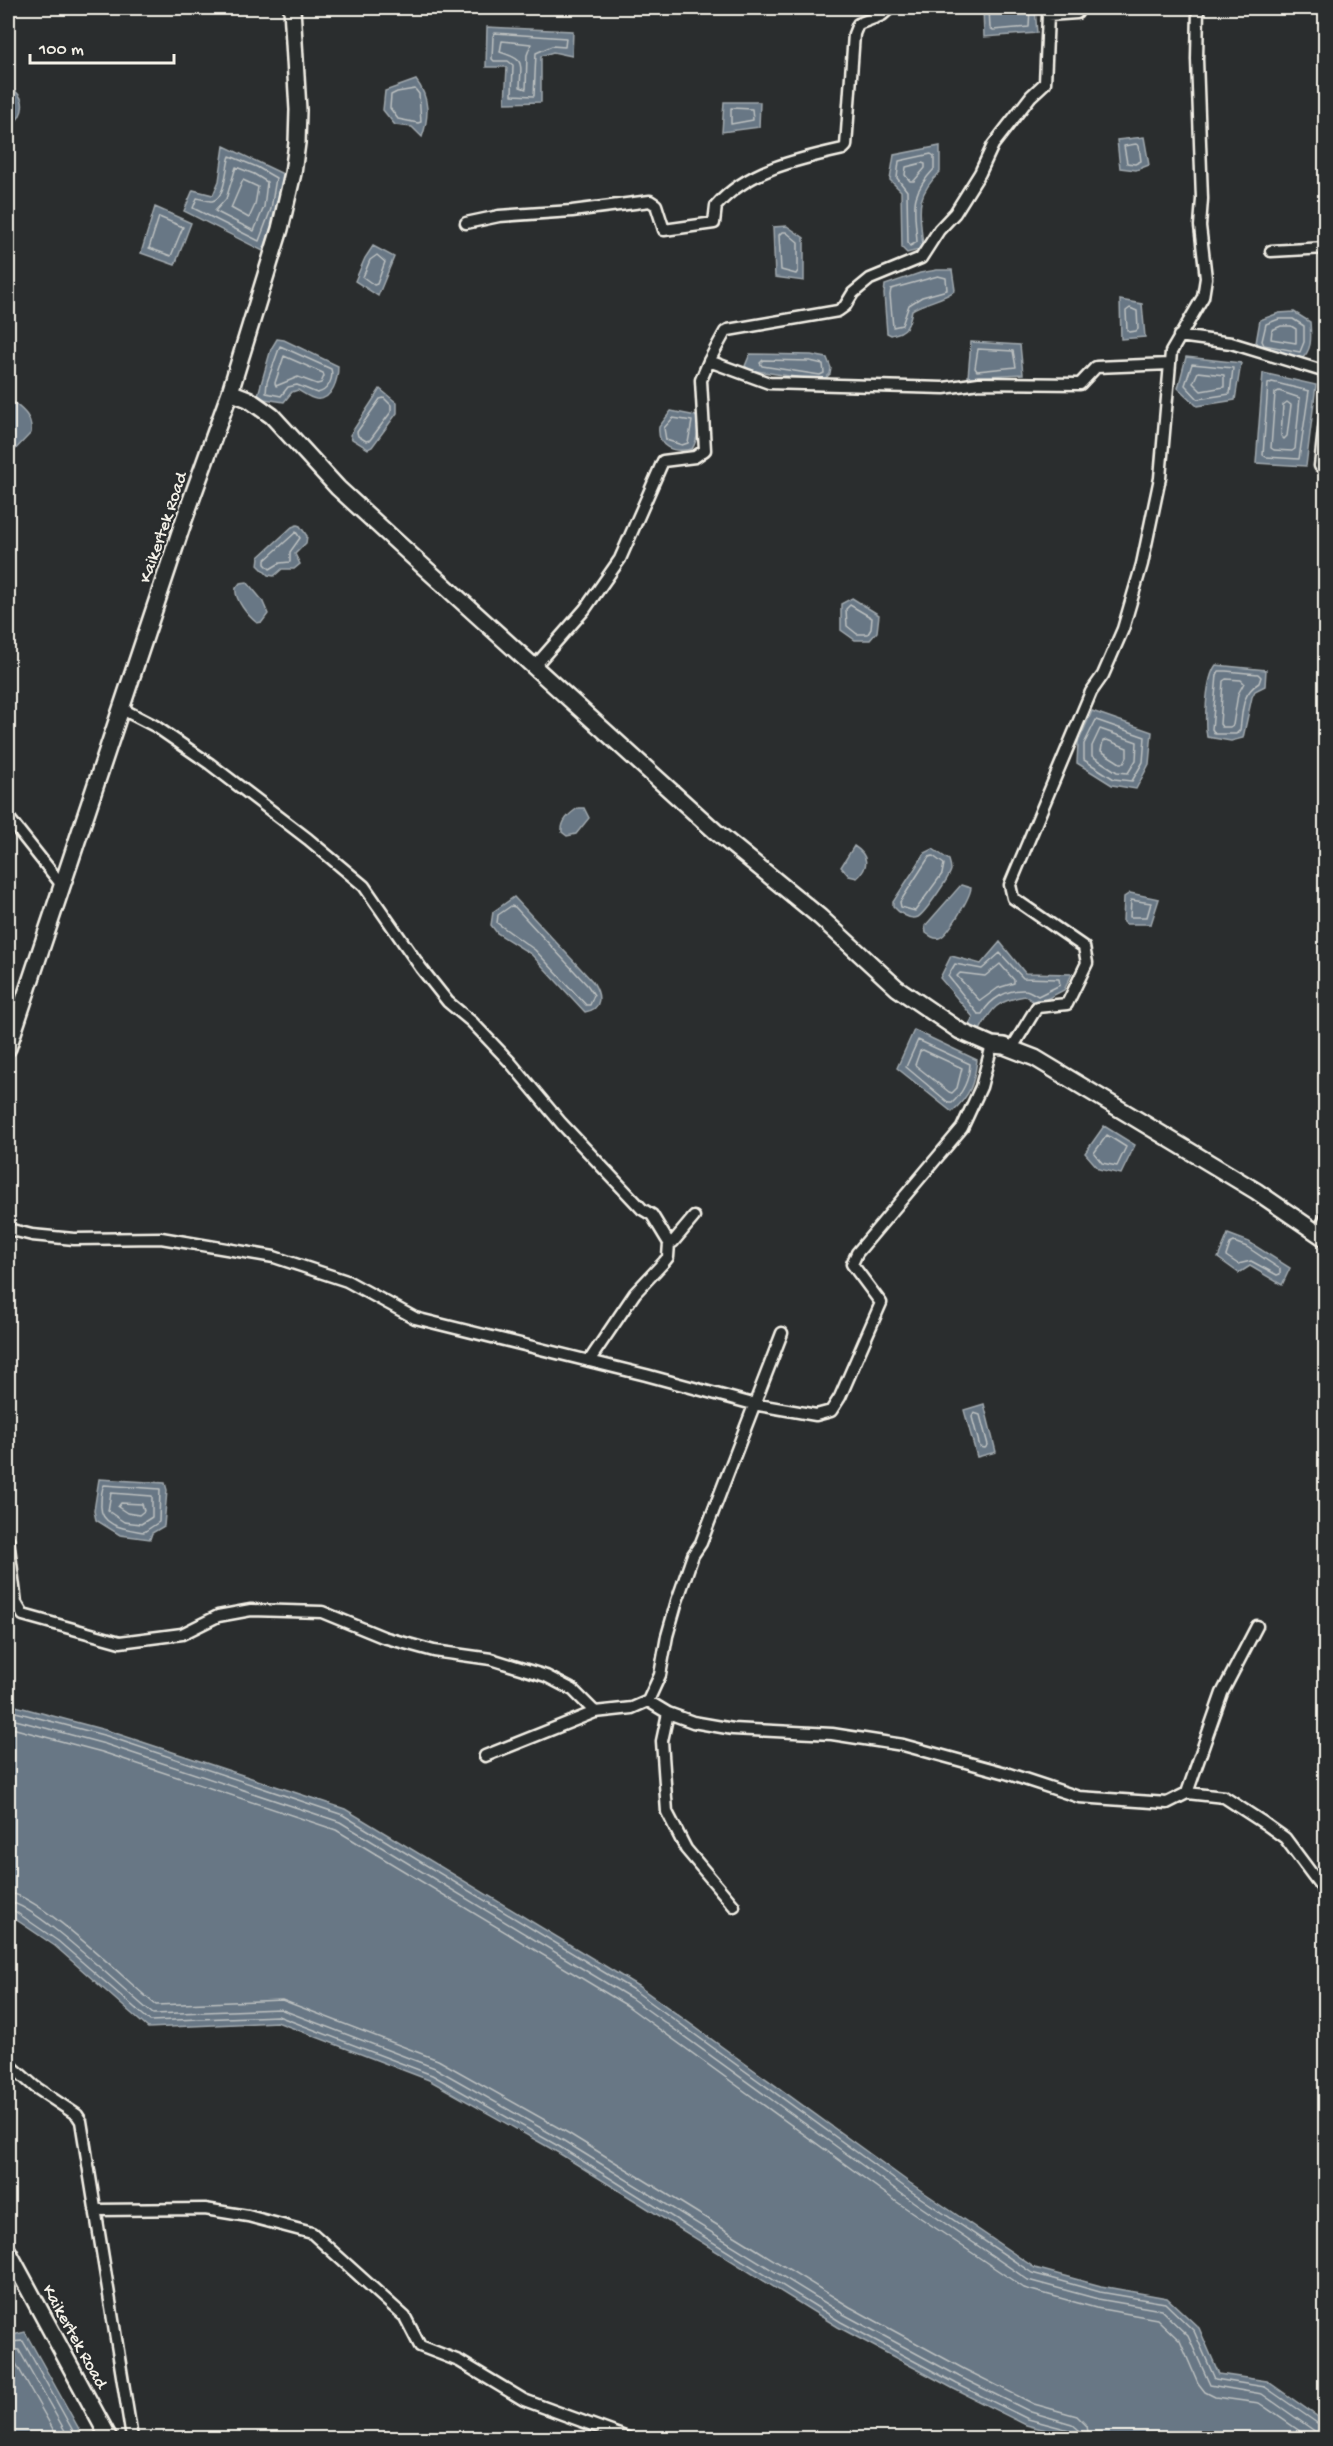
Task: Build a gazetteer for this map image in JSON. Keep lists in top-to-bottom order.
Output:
{
  "streets": {
    "main road": ["Kaikertek Road"]
  },
  "scale_bar": "100 m"
}
